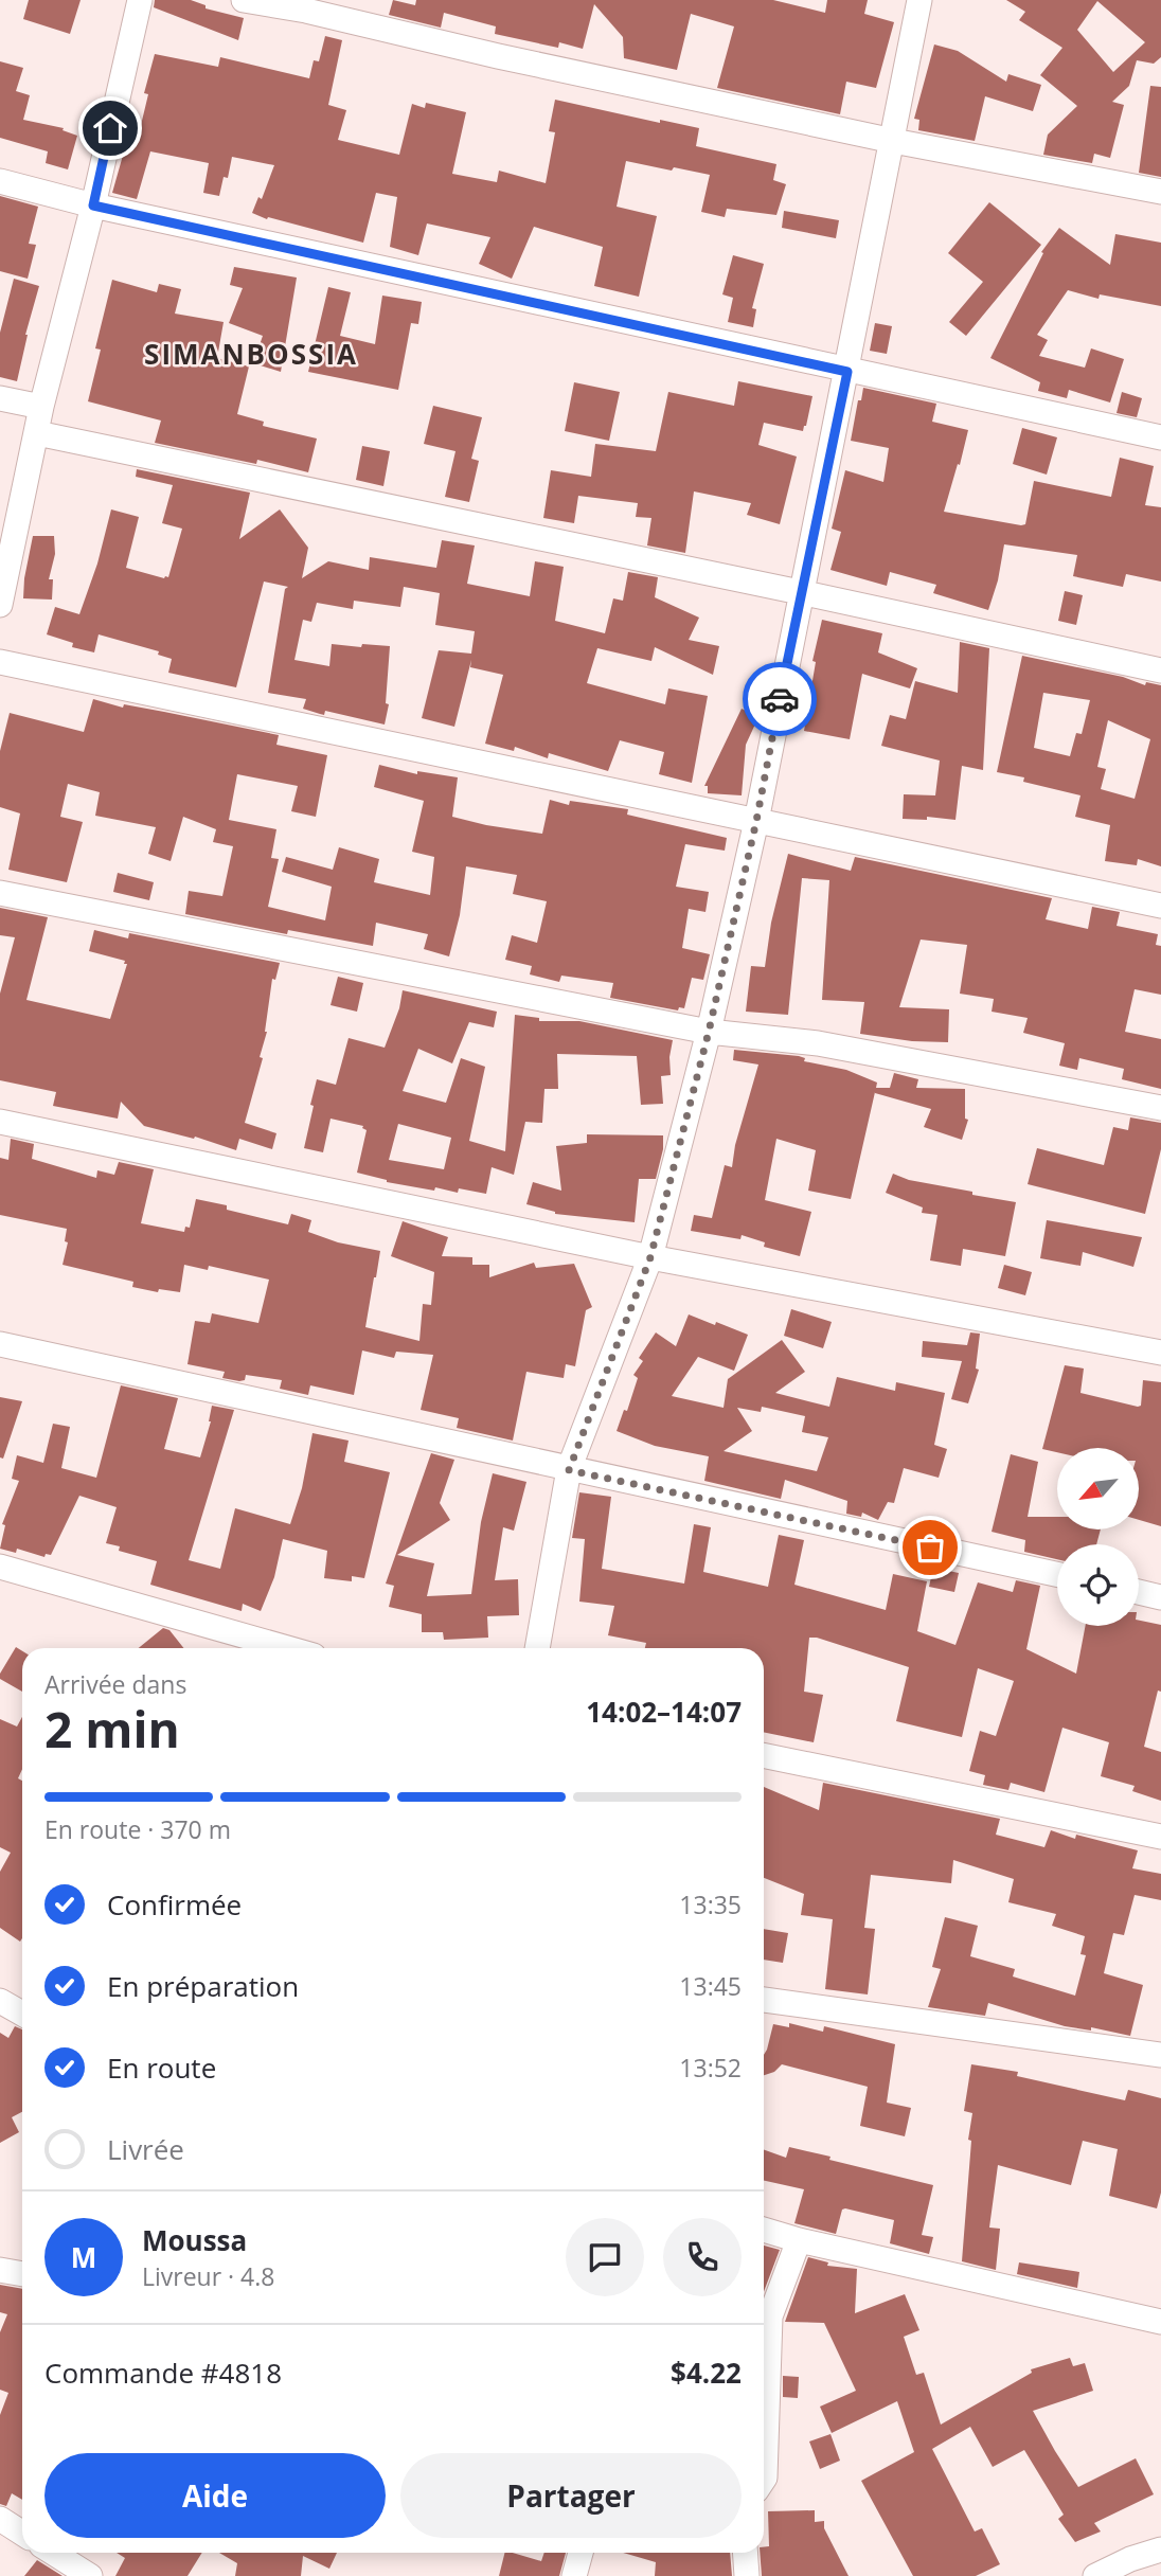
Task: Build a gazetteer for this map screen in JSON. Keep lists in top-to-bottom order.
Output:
{
  "districts": ["SIMANBOSSIA"],
  "north": "bottom left",
  "page": {
    "heading": ["2 min", "Arrivée dans", "14:02–14:07"],
    "panel": [
      "Moussa",
      "Livreur · 4.8",
      "Commande #4818",
      "$4.22"
    ],
    "bar": "En route · 370 m",
    "list": [
      ["Confirmée", "13:35"],
      ["En préparation", "13:45"],
      ["En route", "13:52"],
      "Livrée"
    ],
    "round": "M",
    "buttons": ["Aide", "Partager"]
  }
}
